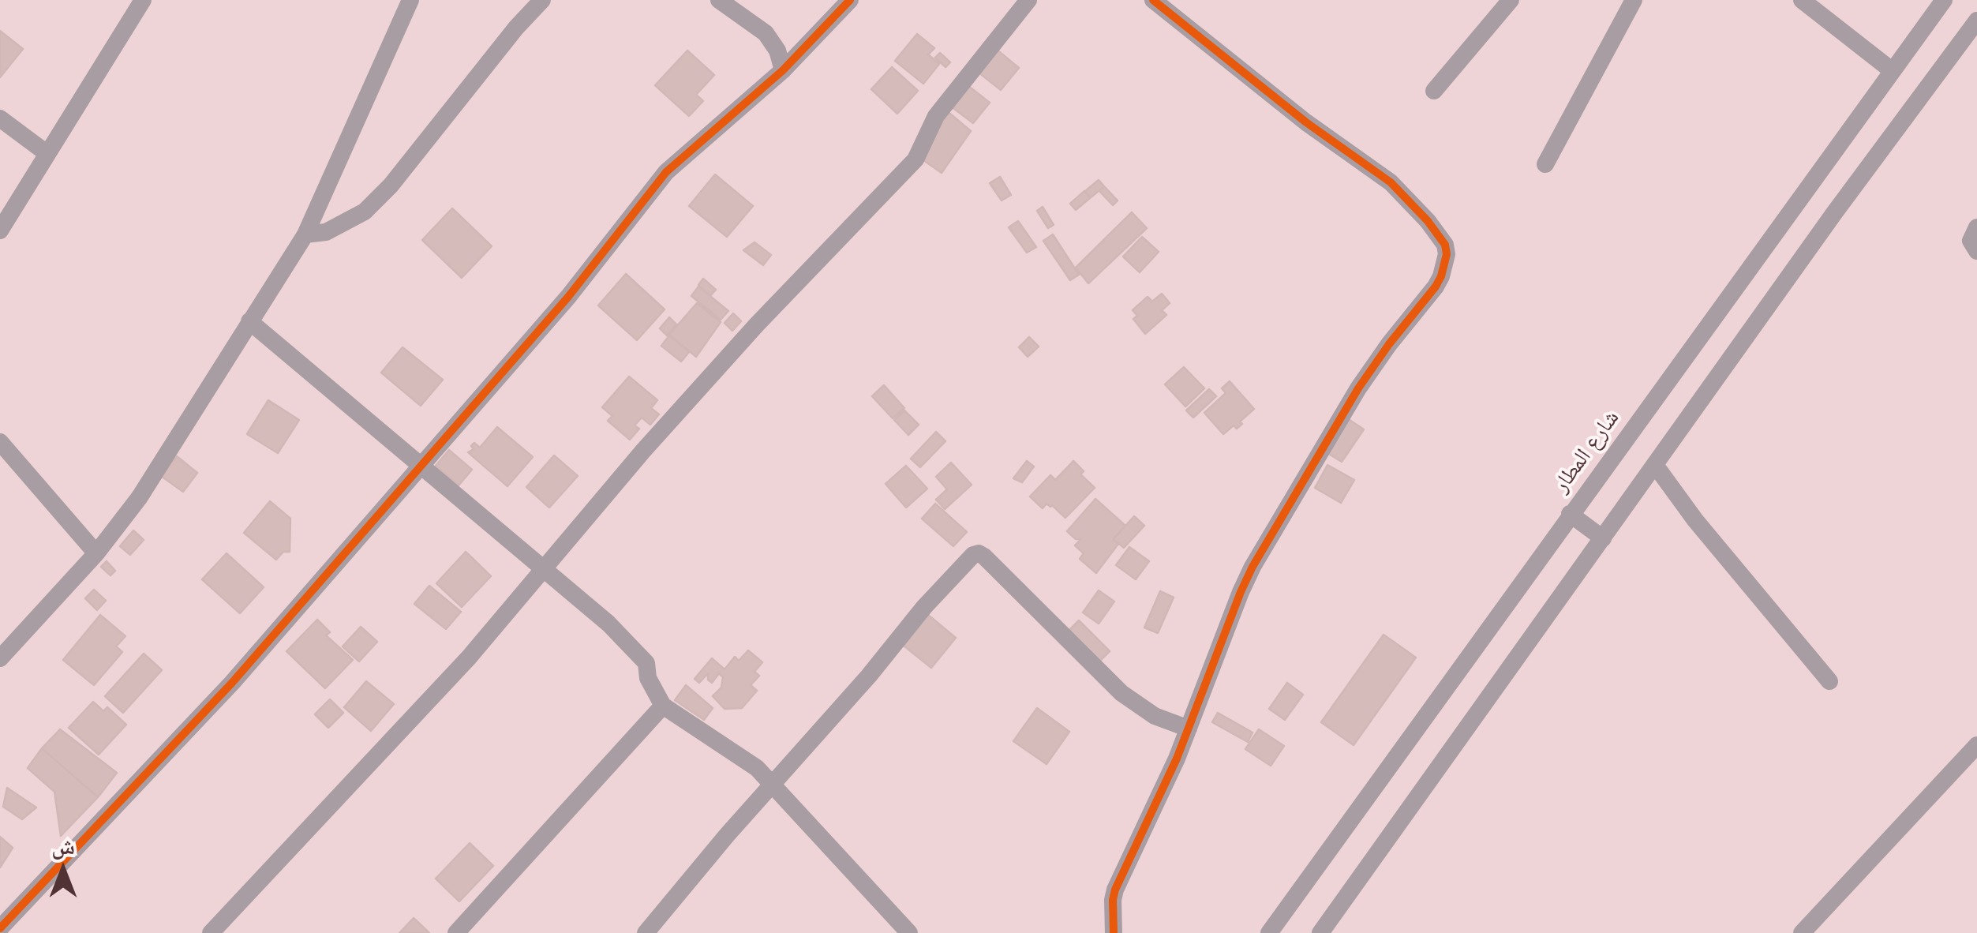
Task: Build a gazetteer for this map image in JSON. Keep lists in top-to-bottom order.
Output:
{
  "streets": {
    "street": ["شارع المطار"]
  },
  "north": "top"
}
